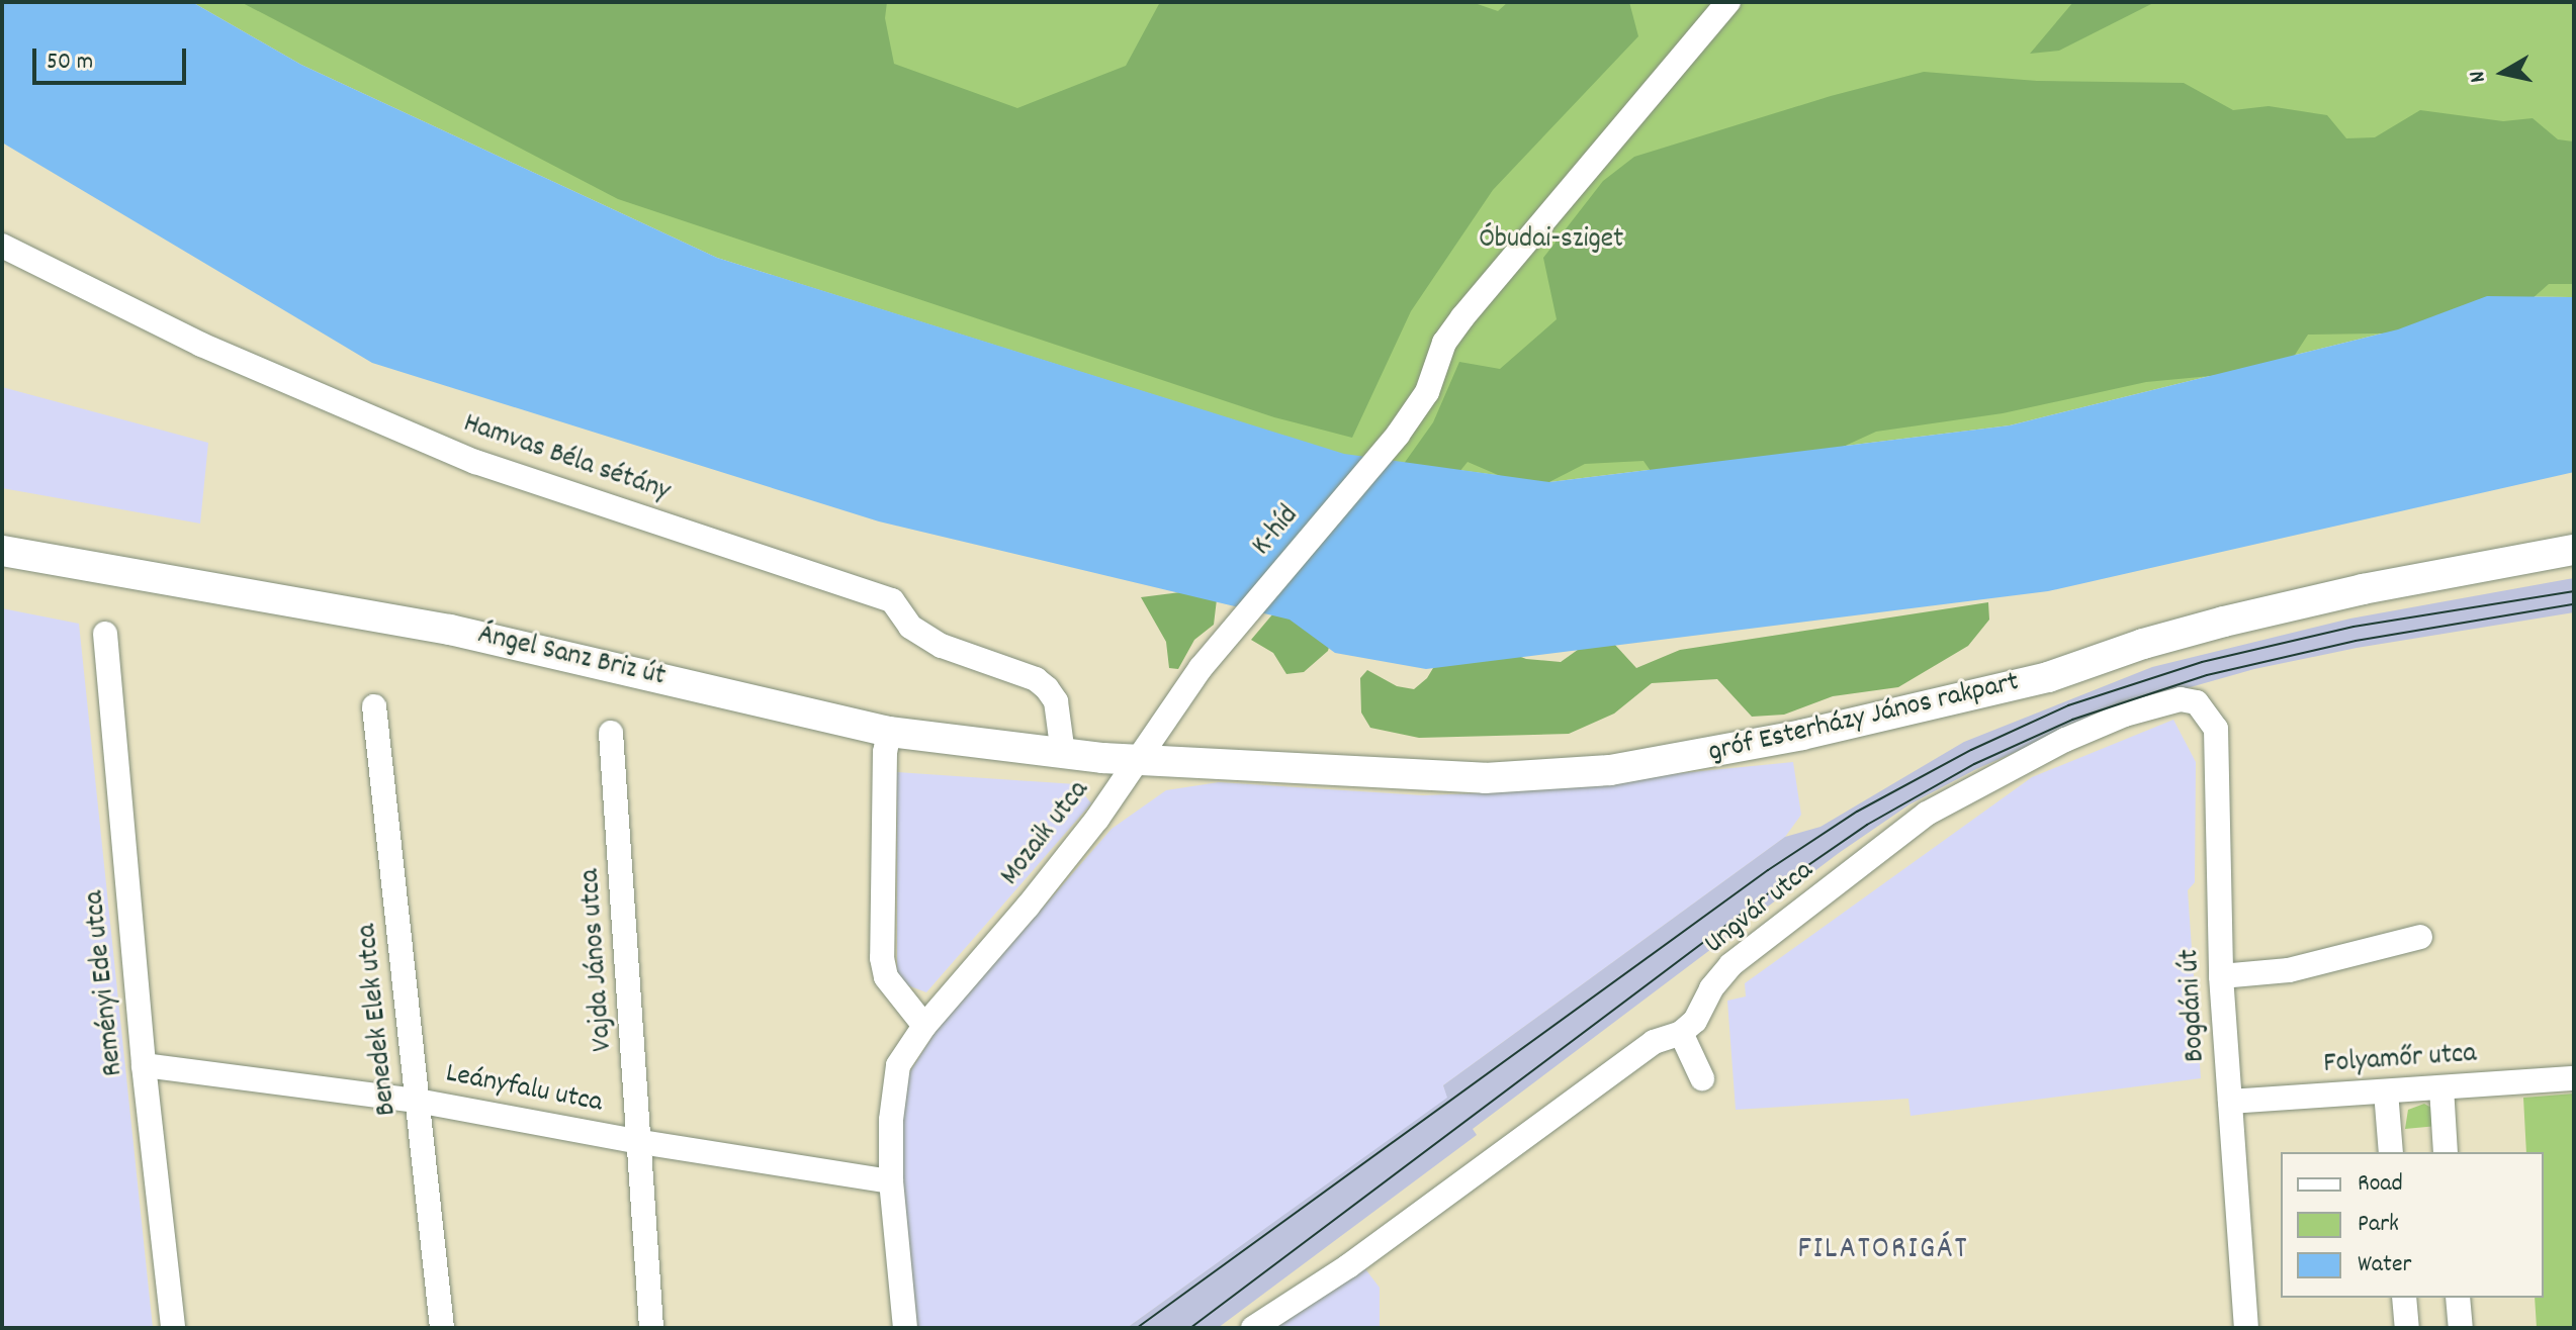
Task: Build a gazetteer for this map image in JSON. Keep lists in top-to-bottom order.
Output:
{
  "streets": {
    "main road": ["Ángel Sanz Briz út", "gróf Esterházy János rakpart"],
    "street": [
      "Hamvas Béla sétány",
      "K-híd",
      "Mozaik utca",
      "Ungvár utca",
      "Vajda János utca",
      "Reményi Ede utca",
      "Bogdáni út",
      "Benedek Elek utca",
      "Folyamőr utca",
      "Leányfalu utca"
    ]
  },
  "crossings": [
    ["Hamvas Béla sétány", "Ángel Sanz Briz út"],
    ["K-híd", "Mozaik utca"],
    ["Ángel Sanz Briz út", "gróf Esterházy János rakpart"],
    ["Ángel Sanz Briz út", "Mozaik utca"],
    ["gróf Esterházy János rakpart", "Mozaik utca"],
    ["Mozaik utca", "Leányfalu utca"],
    ["Ungvár utca", "Bogdáni út"],
    ["Vajda János utca", "Leányfalu utca"],
    ["Reményi Ede utca", "Leányfalu utca"],
    ["Bogdáni út", "Folyamőr utca"],
    ["Benedek Elek utca", "Leányfalu utca"]
  ],
  "districts": ["FILATORIGÁT"],
  "parks": ["Óbudai-sziget"],
  "legend": ["Road", "Park", "Water"],
  "scale_bar": "50 m",
  "north": "left"
}
